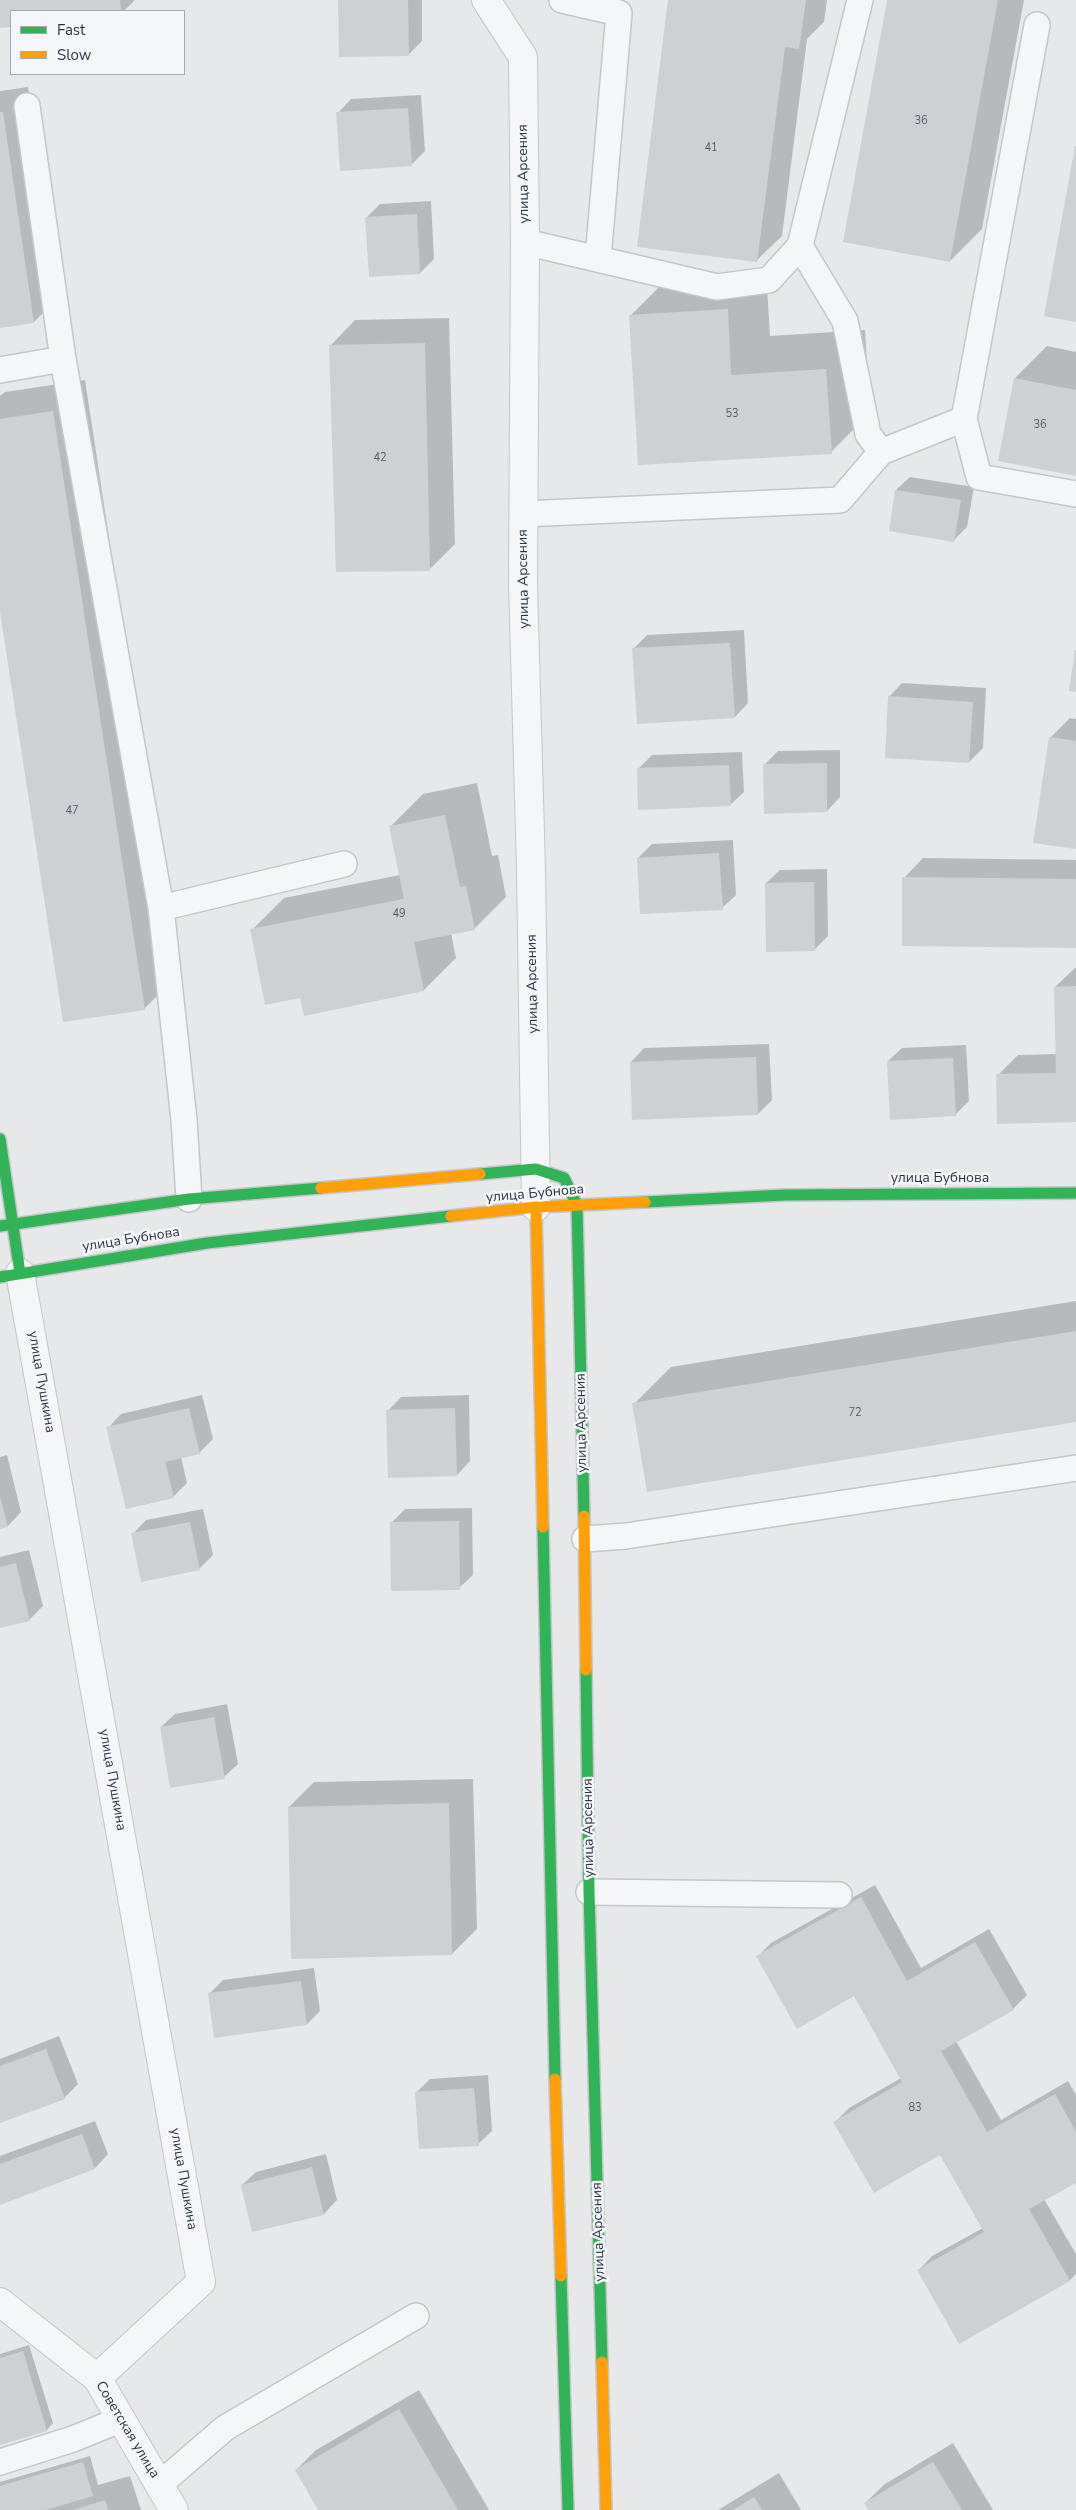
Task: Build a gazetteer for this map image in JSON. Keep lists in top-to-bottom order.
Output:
{
  "streets": {
    "main road": ["улица Арсения", "улица Бубнова", "улица Пушкина"],
    "street": ["Советская улица"]
  },
  "crossings": [
    ["улица Арсения", "улица Бубнова"],
    ["улица Бубнова", "улица Пушкина"],
    ["улица Пушкина", "Советская улица"]
  ],
  "house_numbers": [
    "36",
    "41",
    "53",
    "36",
    "42",
    "47",
    "49",
    "72",
    "83"
  ],
  "legend": ["Fast", "Slow"]
}
